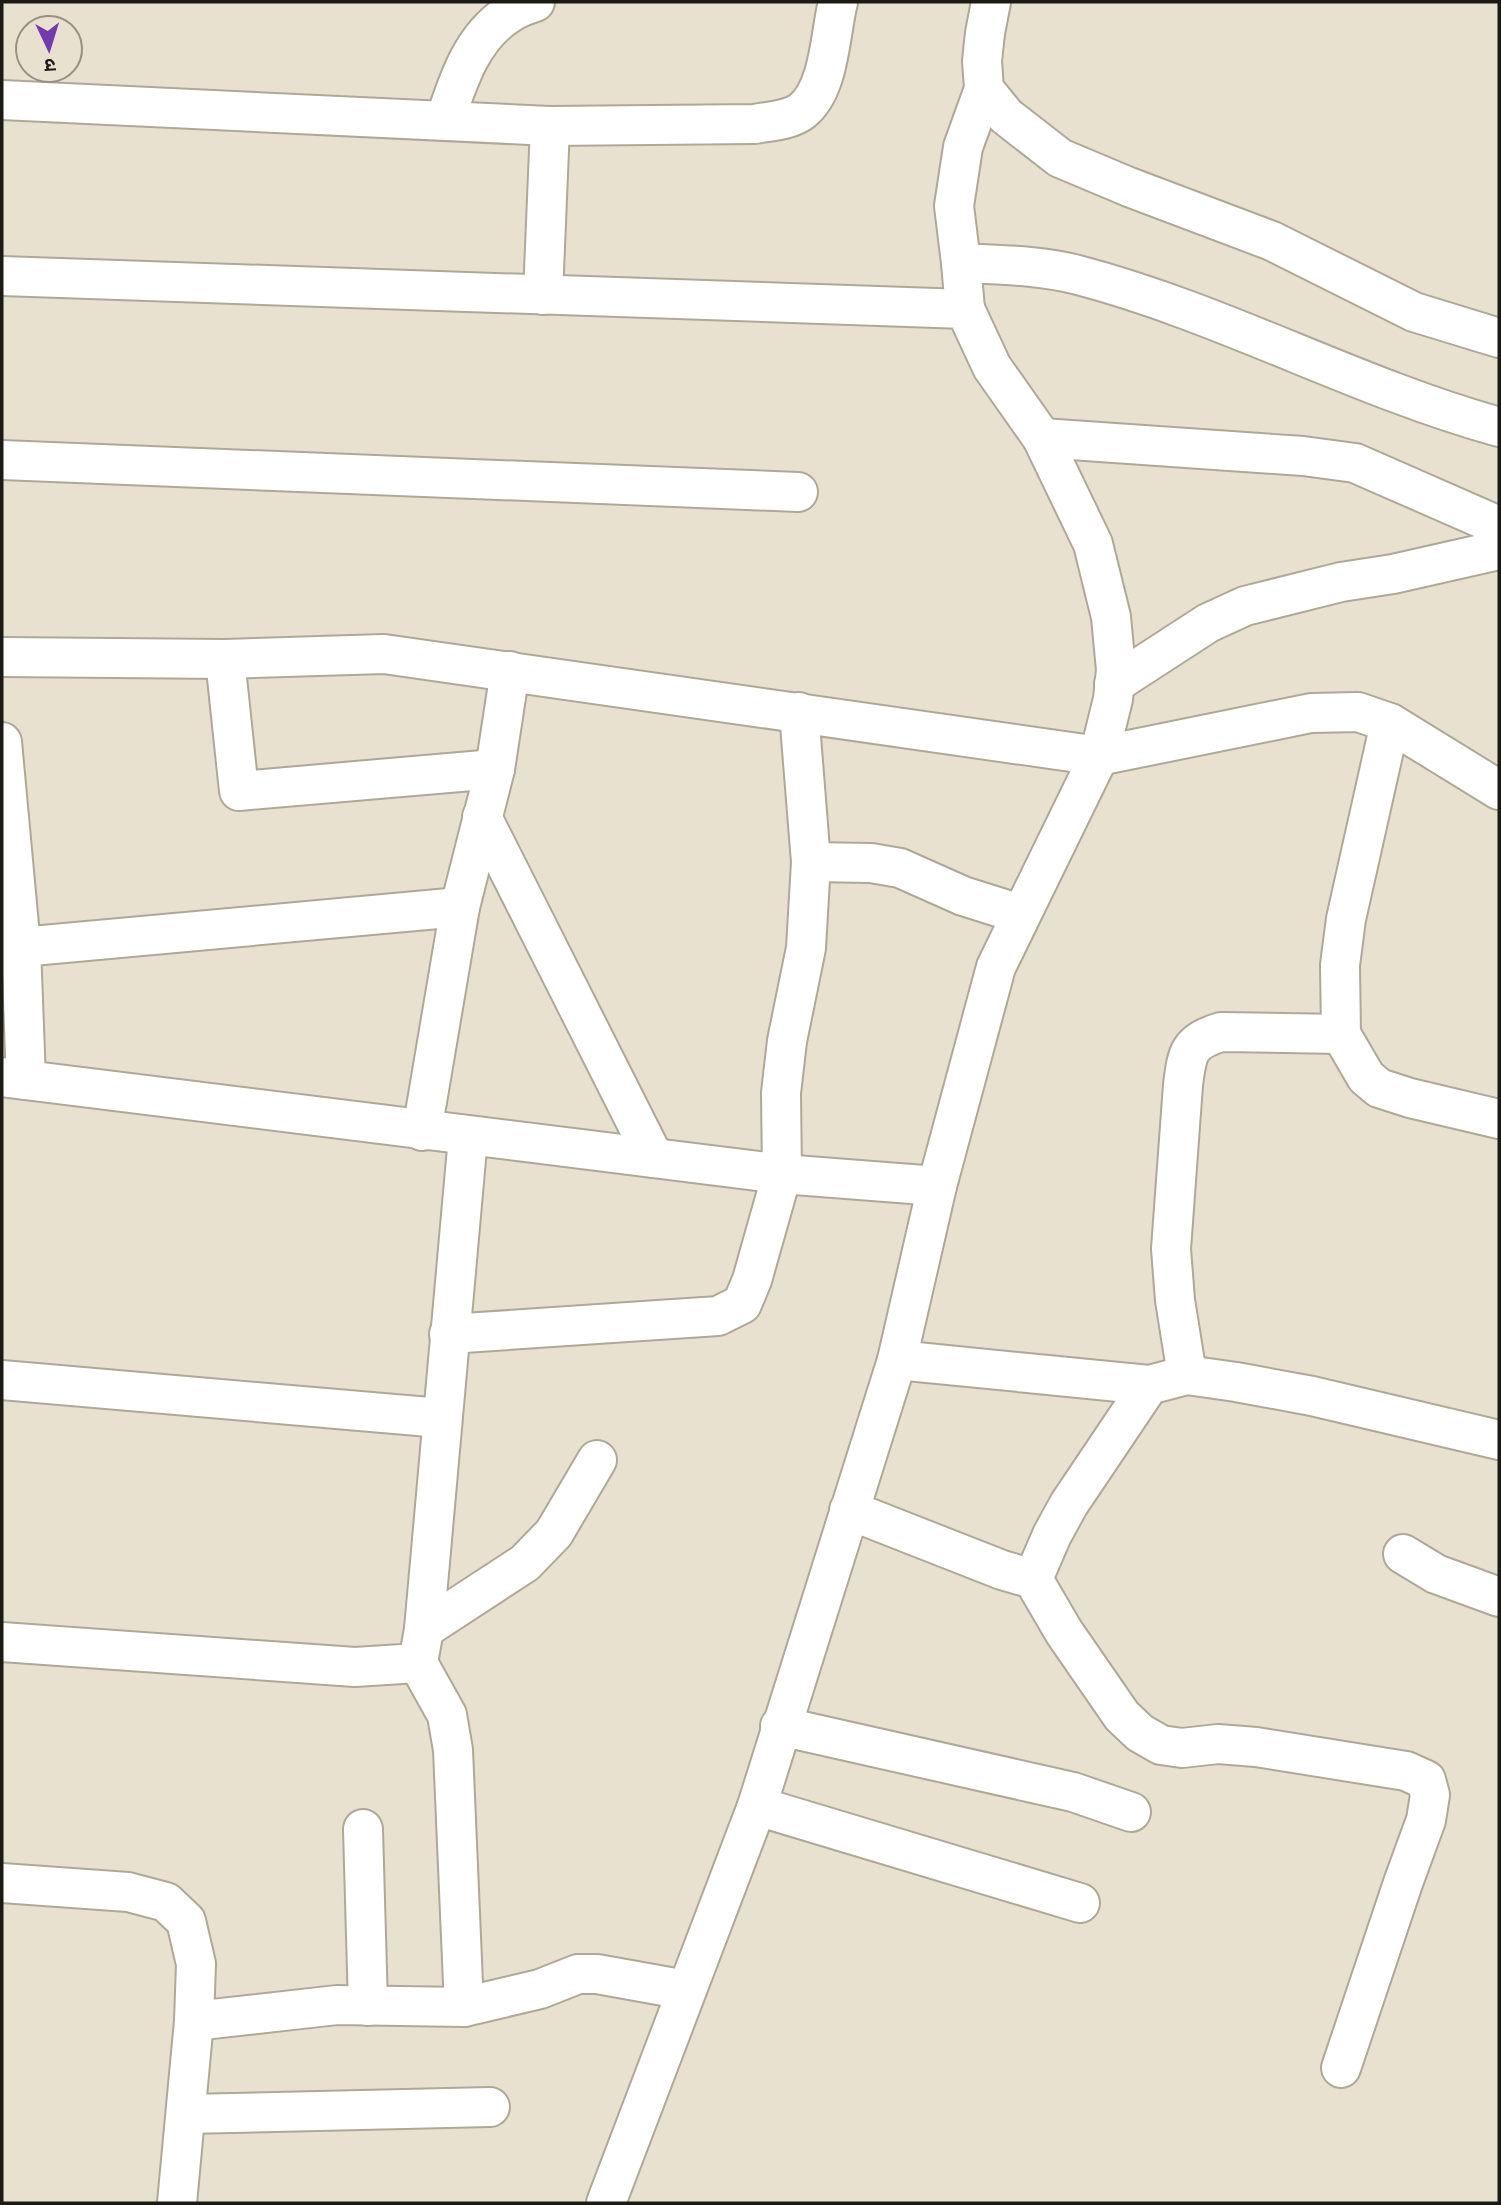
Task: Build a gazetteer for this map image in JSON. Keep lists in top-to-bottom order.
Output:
{
  "north": "bottom"
}
